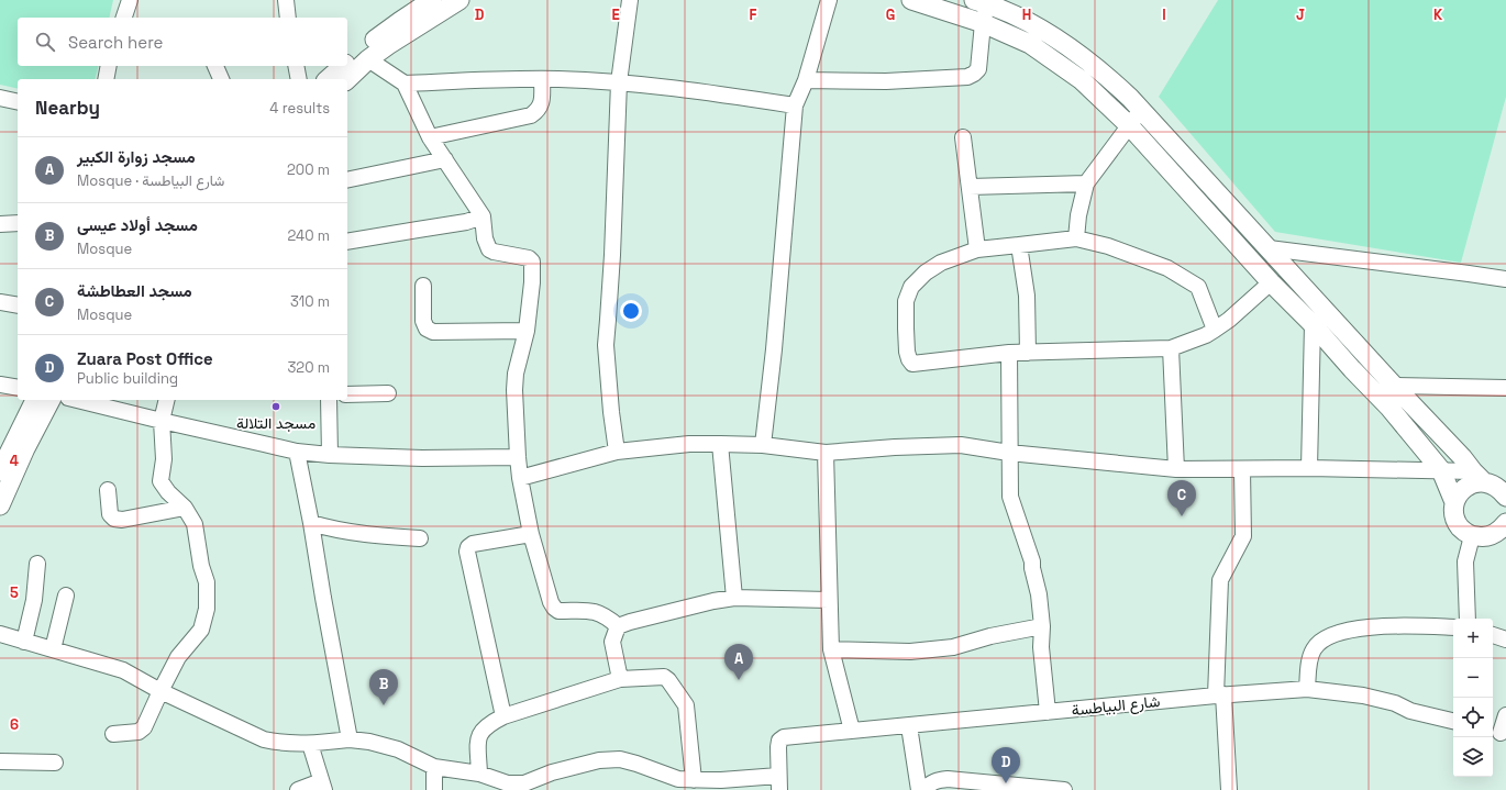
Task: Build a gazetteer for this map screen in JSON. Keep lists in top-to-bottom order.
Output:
{
  "streets": {
    "street": ["شارع البياطسة"]
  },
  "places": ["مسجد التلالة"],
  "page": {
    "search": "Search here",
    "heading": ["Nearby", "4 results"],
    "list": [
      {
        "mark": "A",
        "name": "مسجد زوارة الكبير",
        "note": "Mosque · شارع البياطسة",
        "value": "200 m"
      },
      {
        "mark": "B",
        "name": "مسجد أولاد عيسى",
        "note": "Mosque",
        "value": "240 m"
      },
      {
        "mark": "C",
        "name": "مسجد العطاطشة",
        "note": "Mosque",
        "value": "310 m"
      },
      {
        "mark": "D",
        "name": "Zuara Post Office",
        "note": "Public building",
        "value": "320 m"
      }
    ],
    "pins": [
      "C",
      "A",
      "B",
      "D"
    ],
    "map_buttons": ["+", "−"]
  },
  "grid": {
    "columns": [
      "D",
      "E",
      "F",
      "G",
      "H",
      "I",
      "J",
      "K"
    ],
    "rows": ["4", "5", "6"]
  }
}
